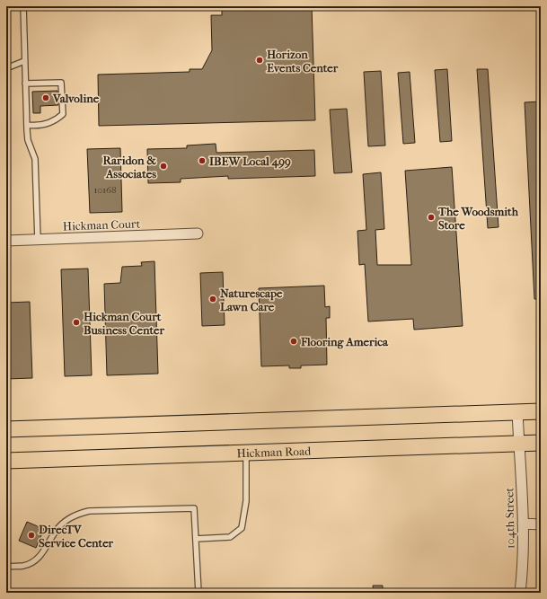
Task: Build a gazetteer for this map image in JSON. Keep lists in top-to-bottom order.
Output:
{
  "streets": {
    "main road": ["Hickman Road"],
    "street": ["Hickman Court", "104th Street"]
  },
  "crossings": [
    ["Hickman Road", "104th Street"]
  ],
  "places": [
    "Horizon Events Center",
    "Valvoline",
    "IBEW Local 499",
    "Raridon & Associates",
    "The Woodsmith Store",
    "Naturescape Lawn Care",
    "Hickman Court Business Center",
    "Flooring America",
    "DirecTV Service Center"
  ],
  "house_numbers": ["10168"]
}
